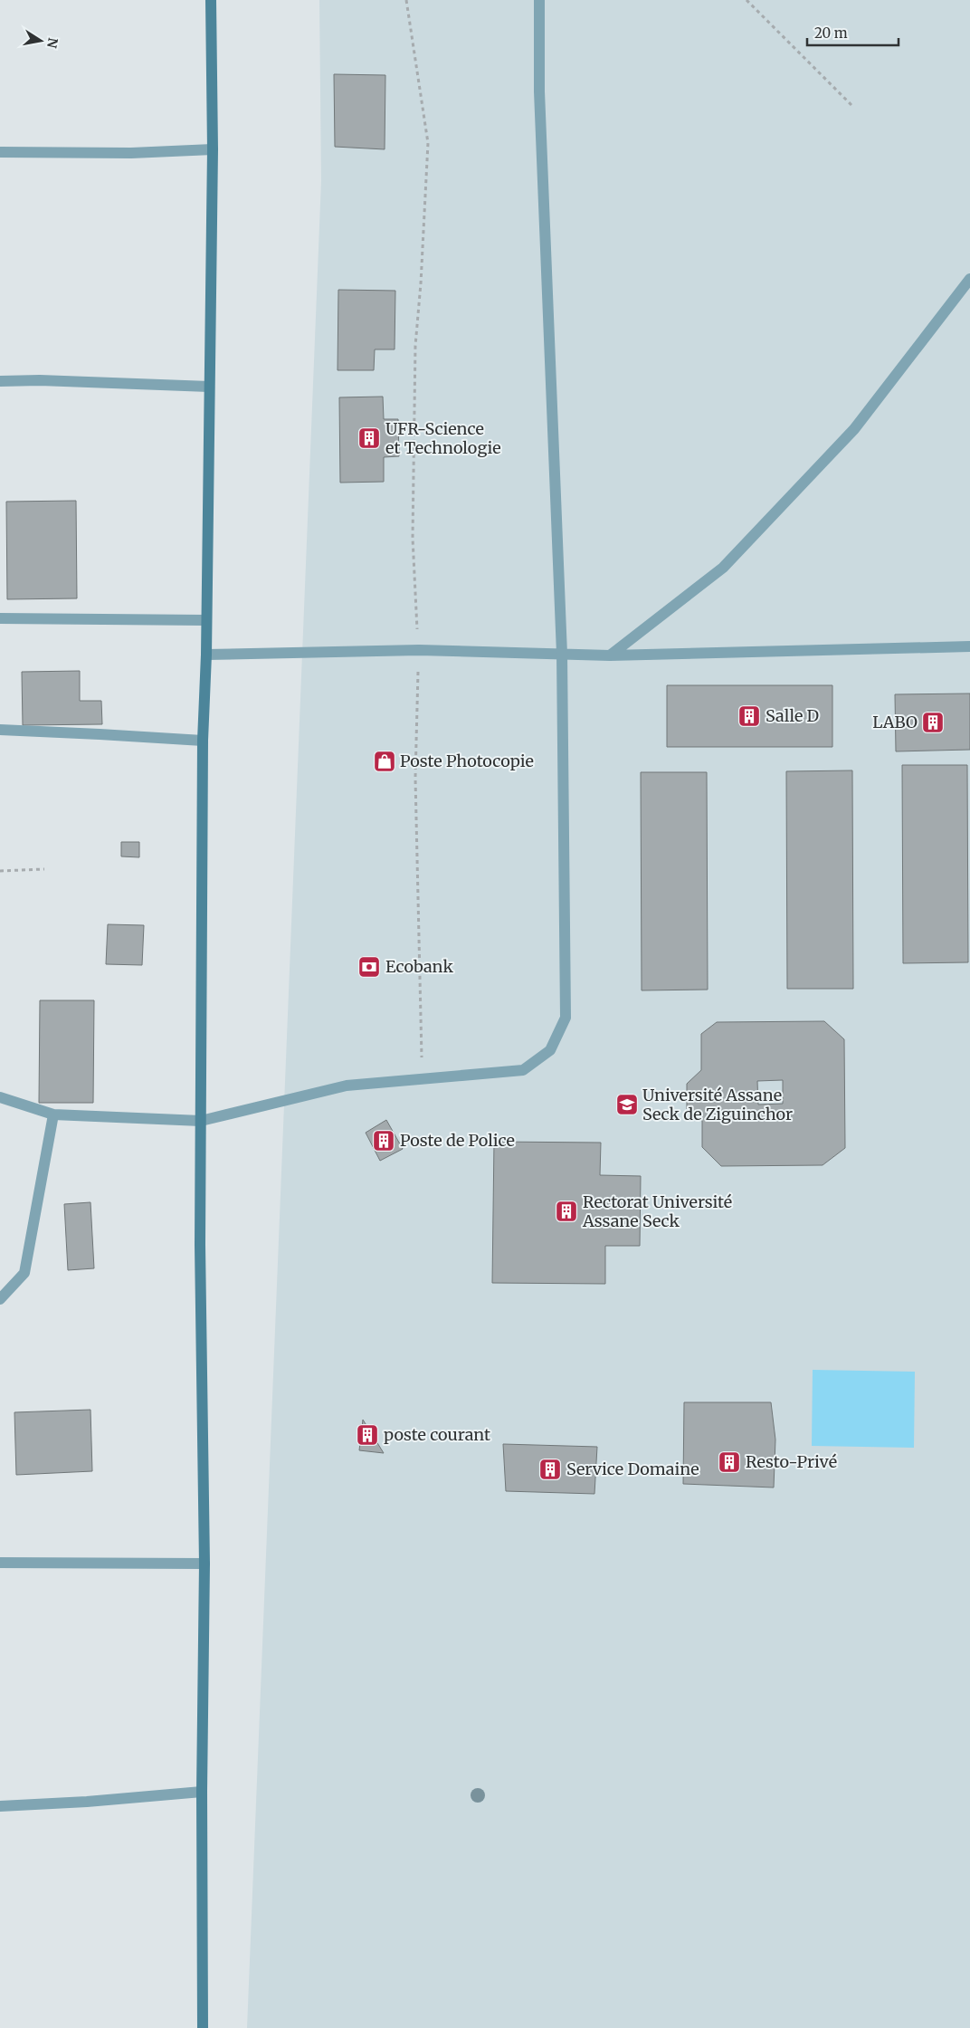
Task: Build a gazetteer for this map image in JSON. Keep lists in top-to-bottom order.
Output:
{
  "places": {
    "building": [
      "UFR-Science et Technologie",
      "Salle D",
      "LABO",
      "Poste de Police",
      "Rectorat Université Assane Seck",
      "poste courant",
      "Resto-Privé",
      "Service Domaine"
    ],
    "shop": ["Poste Photocopie"],
    "bank": ["Ecobank"],
    "school or university": ["Université Assane Seck de Ziguinchor"]
  },
  "scale_bar": "20 m",
  "north": "right"
}
